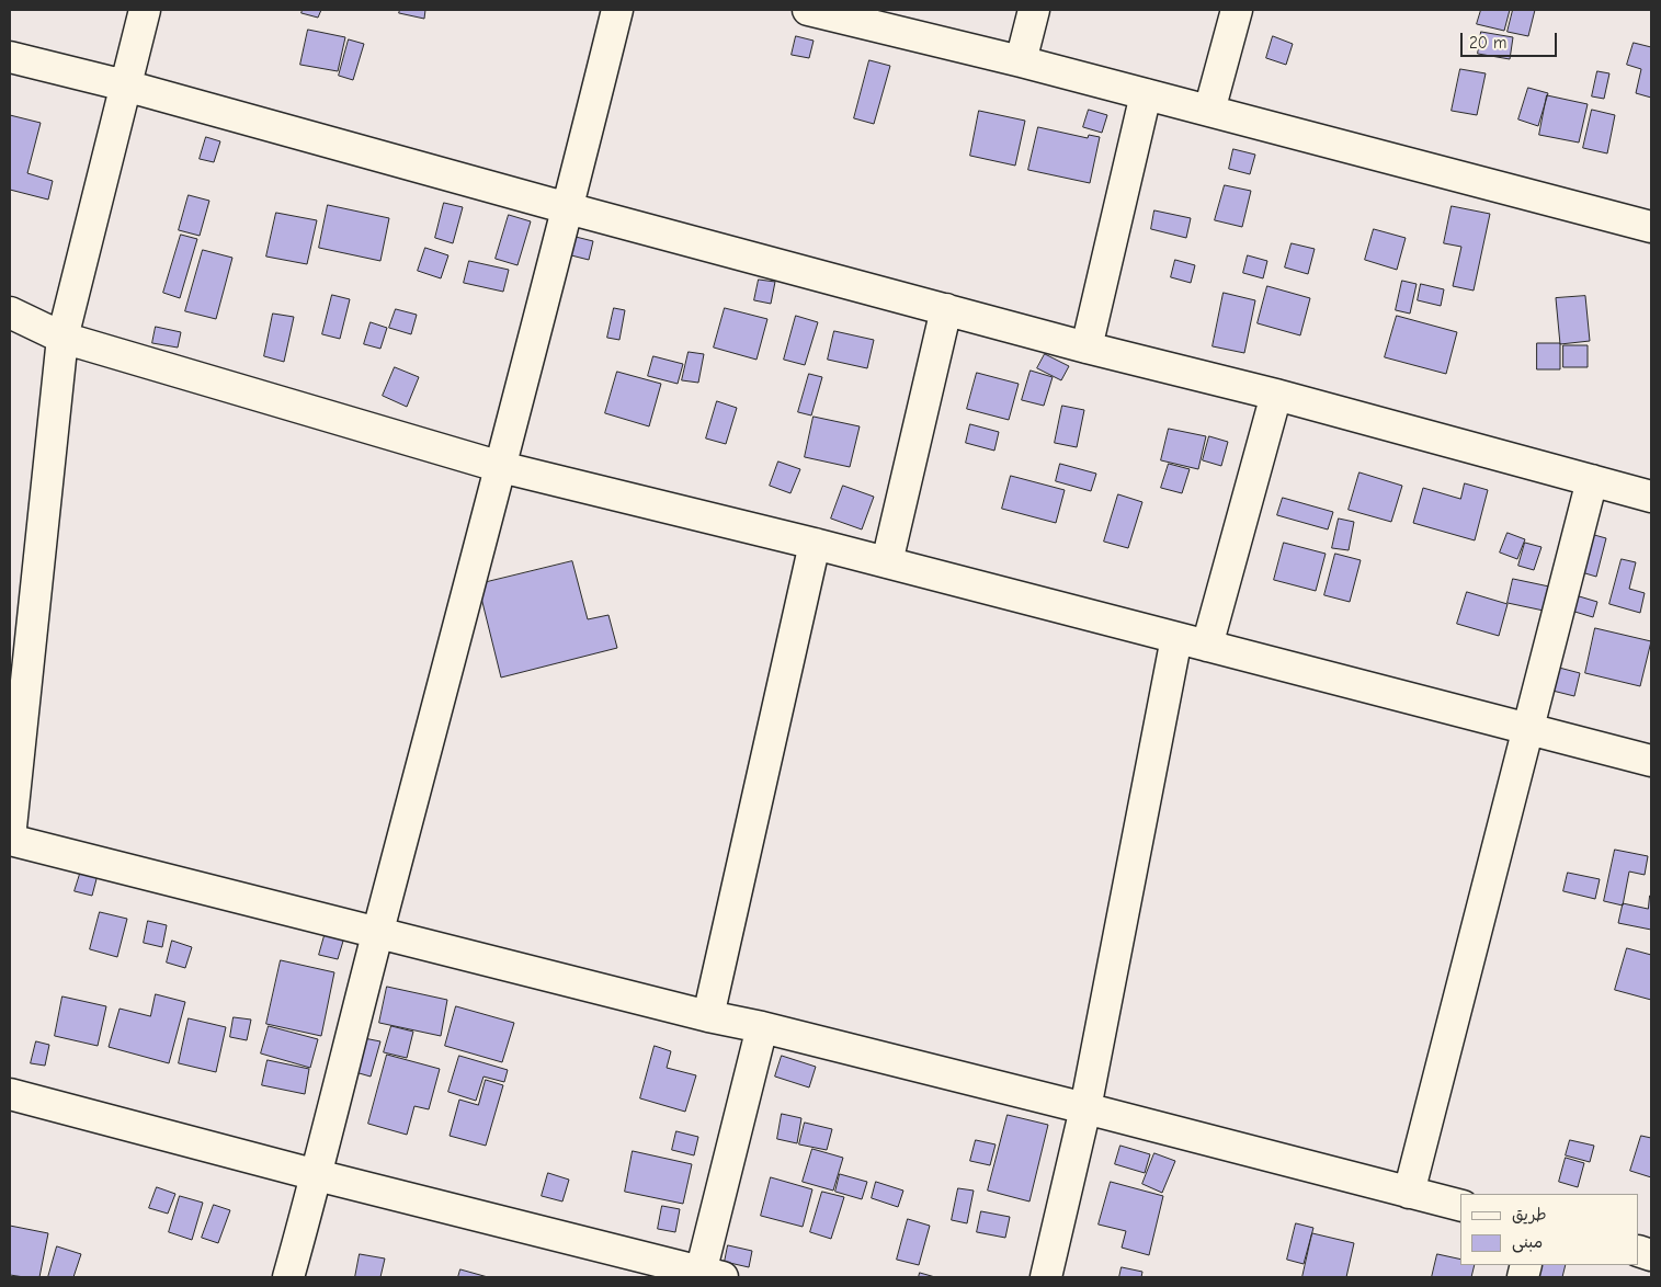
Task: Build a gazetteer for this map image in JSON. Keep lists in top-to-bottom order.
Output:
{
  "legend": ["طريق", "مبنى"],
  "scale_bar": "20 m"
}
